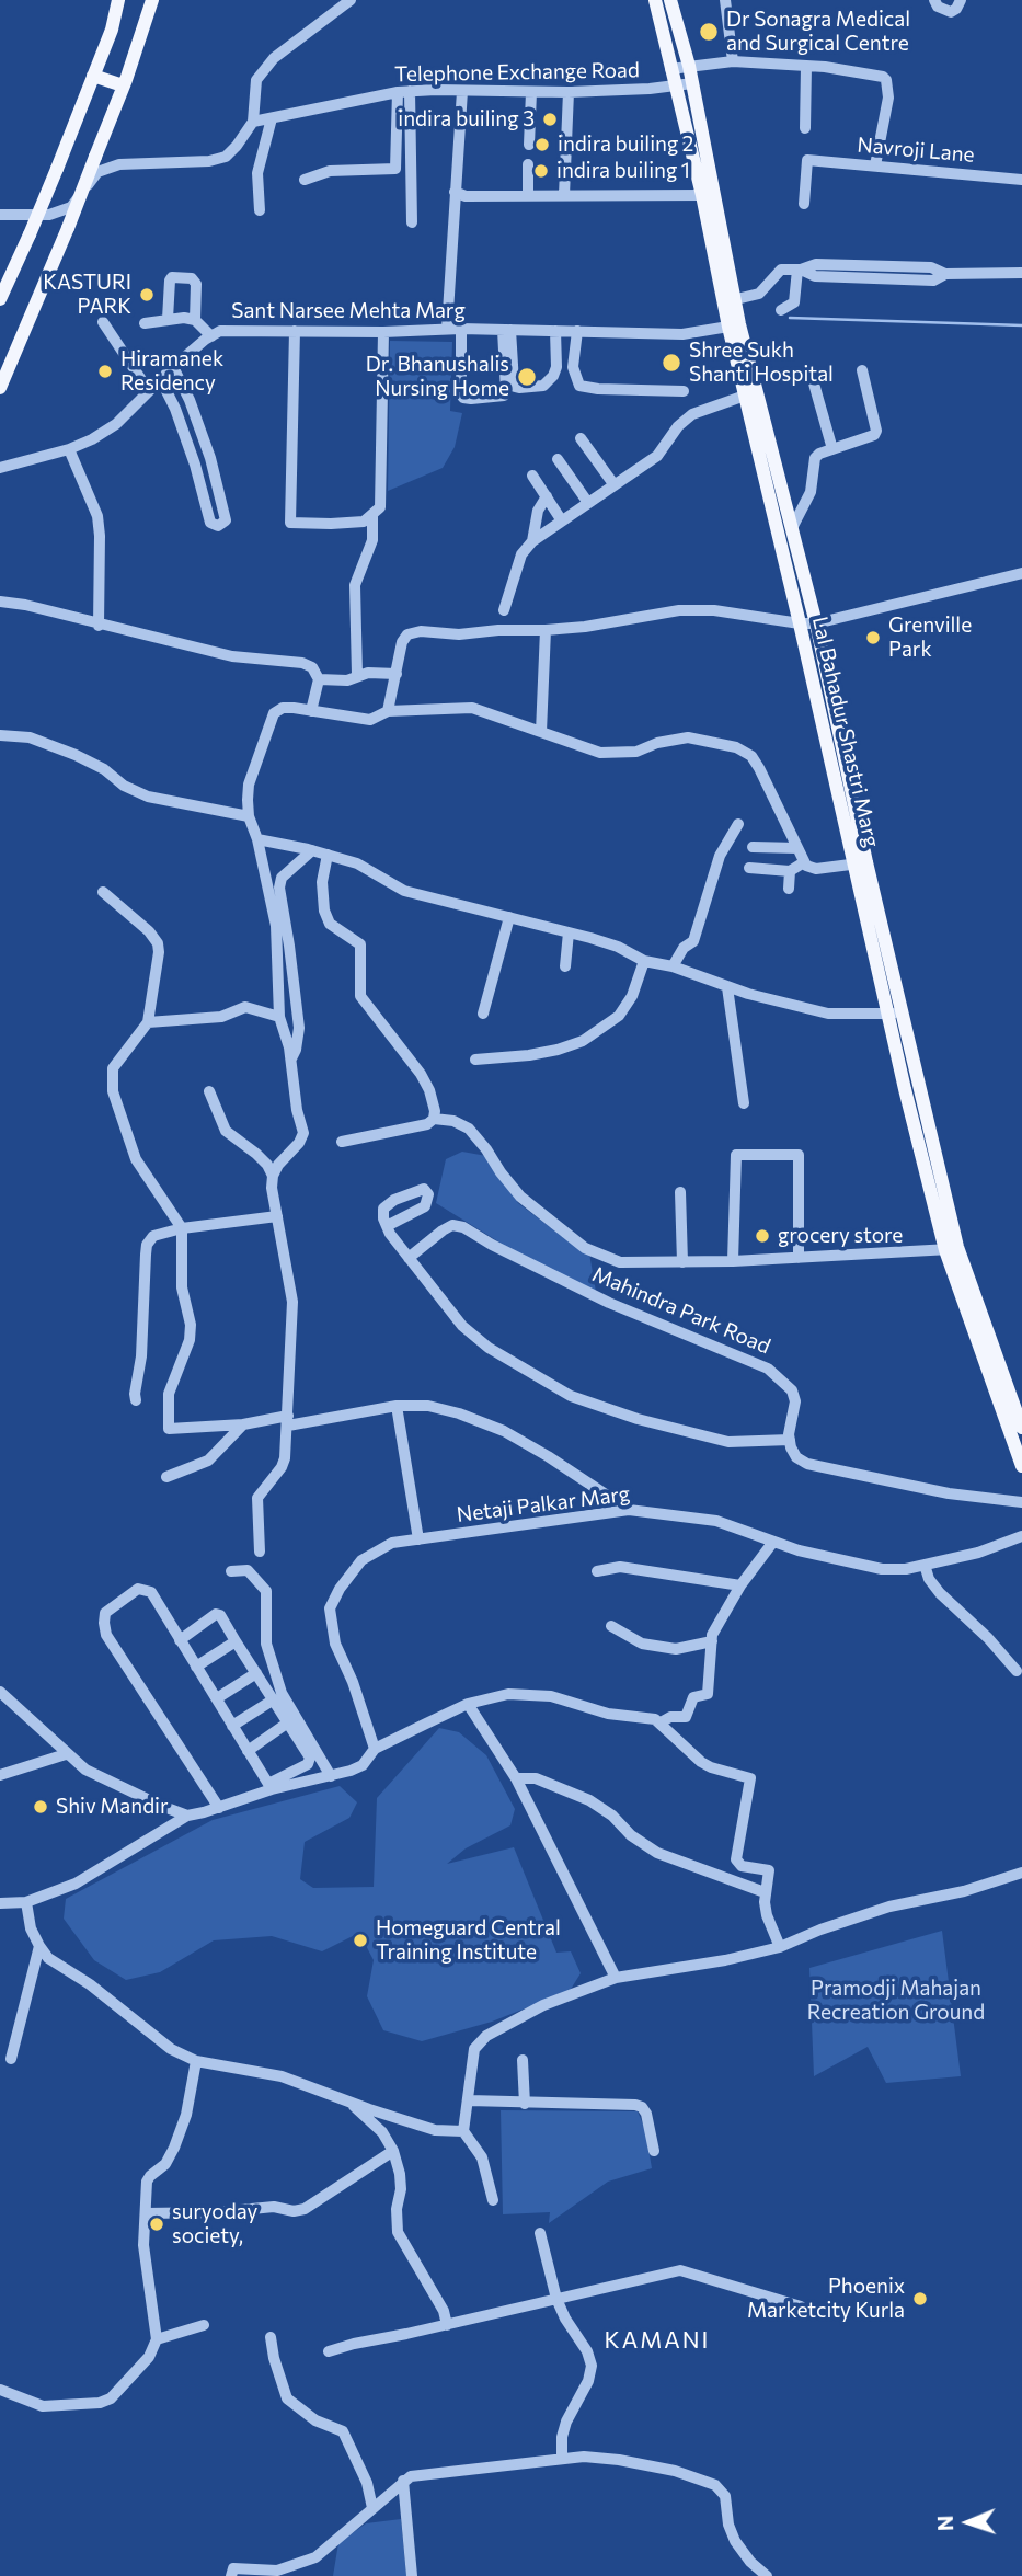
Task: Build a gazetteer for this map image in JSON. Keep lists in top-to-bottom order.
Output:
{
  "streets": {
    "main road": ["Lal Bahadur Shastri Marg"],
    "street": [
      "Telephone Exchange Road",
      "Navroji Lane",
      "Sant Narsee Mehta Marg",
      "Mahindra Park Road",
      "Netaji Palkar Marg"
    ]
  },
  "crossings": [
    ["Telephone Exchange Road", "Lal Bahadur Shastri Marg"],
    ["Sant Narsee Mehta Marg", "Lal Bahadur Shastri Marg"]
  ],
  "districts": ["KAMANI"],
  "parks": ["Pramodji Mahajan Recreation Ground"],
  "places": [
    "Dr Sonagra Medical and Surgical Centre",
    "indira builing 3",
    "indira builing 2",
    "indira builing 1",
    "KASTURI PARK",
    "Shree Sukh Shanti Hospital",
    "Hiramanek Residency",
    "Dr. Bhanushalis Nursing Home",
    "Grenville Park",
    "grocery store",
    "Shiv Mandir",
    "Homeguard Central Training Institute",
    "suryoday society,",
    "Phoenix Marketcity Kurla"
  ],
  "north": "left"
}
